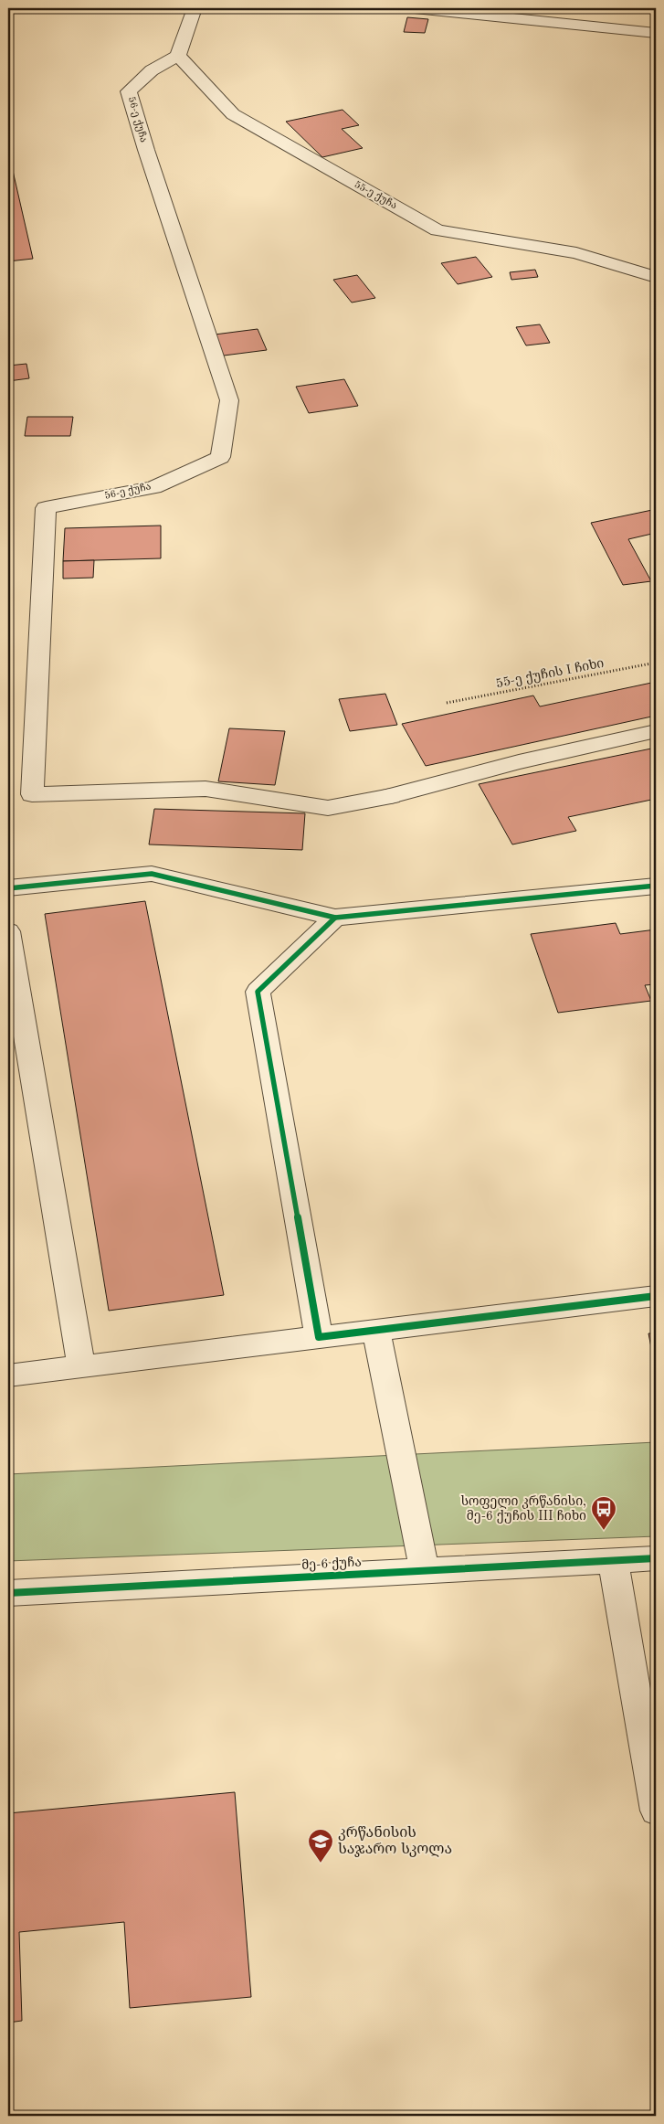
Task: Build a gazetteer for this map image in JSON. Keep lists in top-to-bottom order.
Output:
{
  "streets": {
    "street": ["56-ე ქუჩა", "55-ე ქუჩა", "მე-6 ქუჩა"],
    "path": ["55-ე ქუჩის I ჩიხი"]
  },
  "crossings": [
    ["56-ე ქუჩა", "55-ე ქუჩა"]
  ],
  "places": {
    "bus stop": ["სოფელი კრწანისი, მე-6 ქუჩის III ჩიხი"],
    "school or university": ["კრწანისის საჯარო სკოლა"]
  }
}
